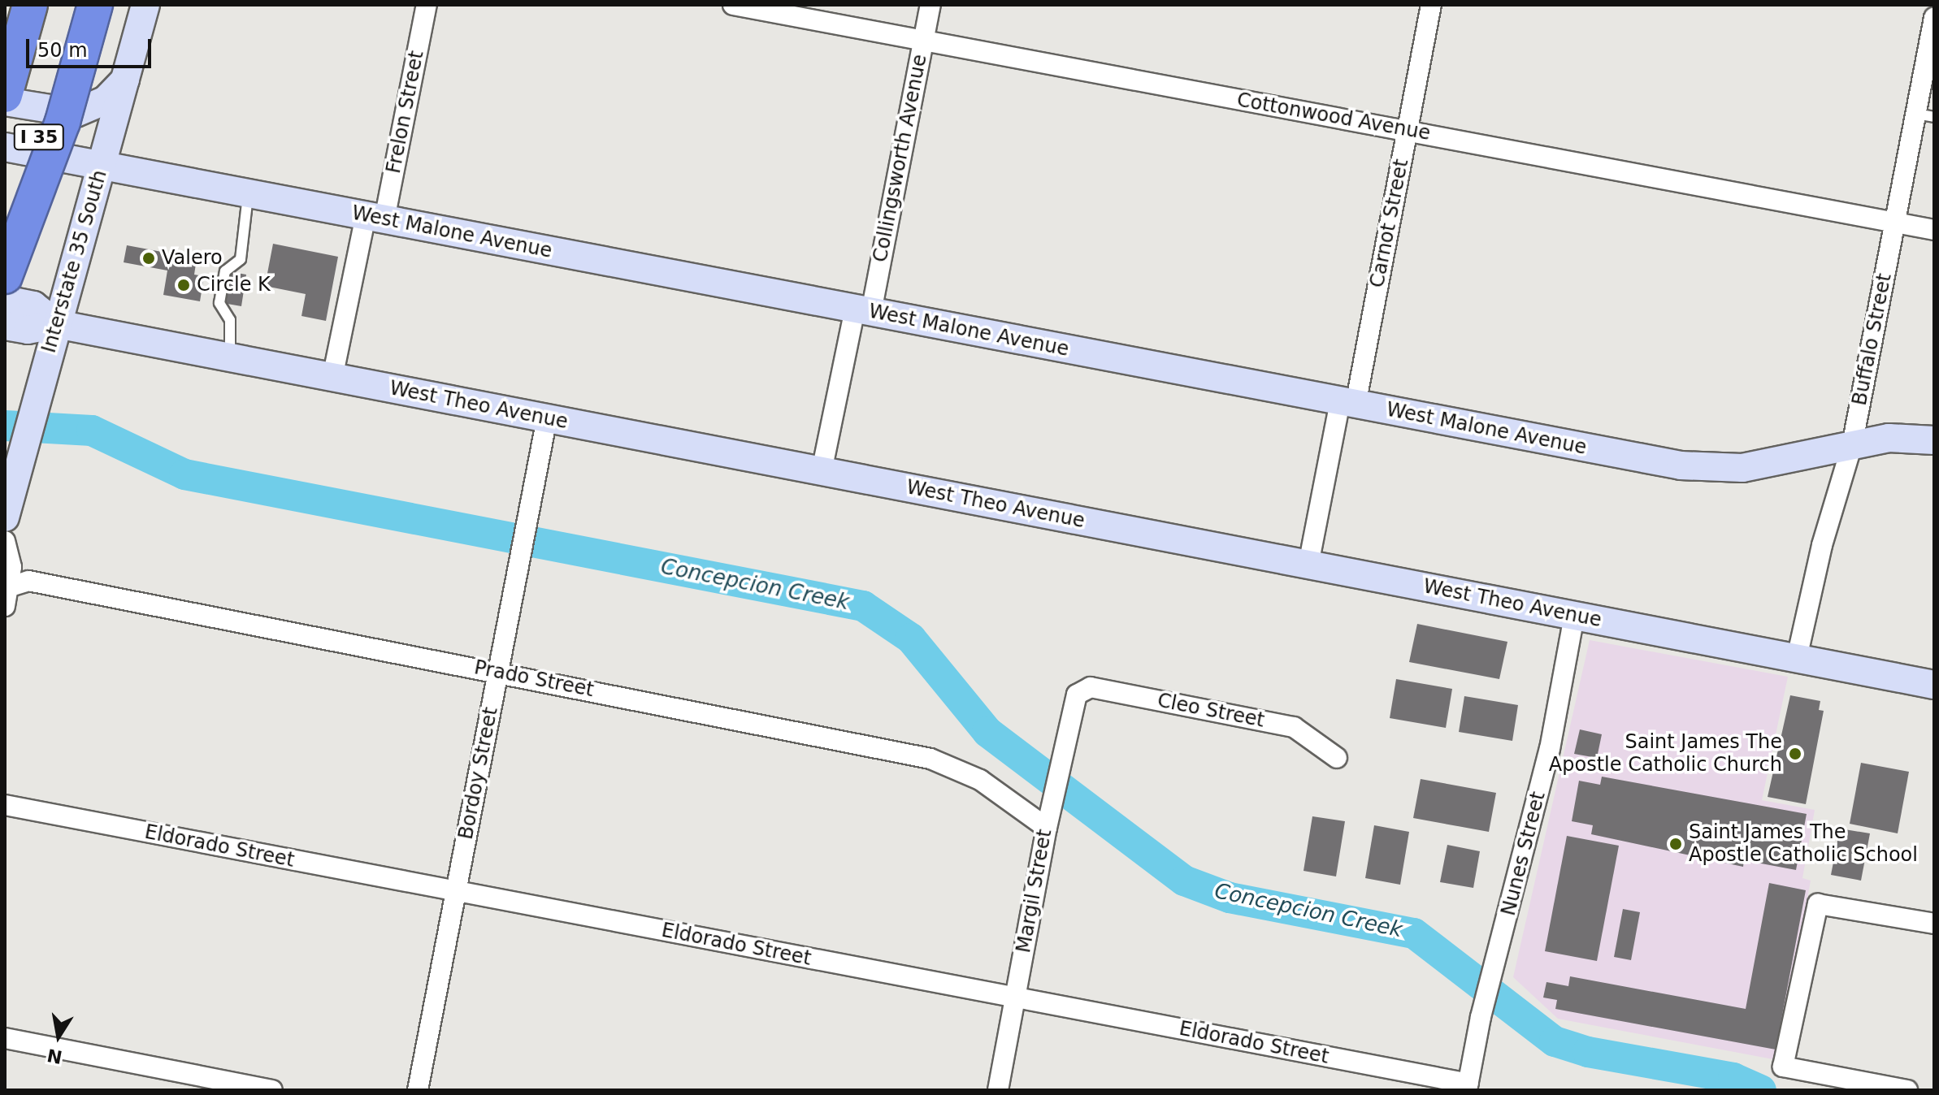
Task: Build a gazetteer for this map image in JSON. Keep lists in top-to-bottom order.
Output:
{
  "streets": {
    "highway": ["I 35"],
    "street": [
      "Frelon Street",
      "Cottonwood Avenue",
      "Collingsworth Avenue",
      "Carnot Street",
      "West Malone Avenue",
      "Interstate 35 South",
      "Buffalo Street",
      "West Theo Avenue",
      "Prado Street",
      "Cleo Street",
      "Bordoy Street",
      "Eldorado Street",
      "Nunes Street",
      "Margil Street"
    ]
  },
  "crossings": [
    ["Frelon Street", "West Malone Avenue"],
    ["Frelon Street", "West Theo Avenue"],
    ["Cottonwood Avenue", "Collingsworth Avenue"],
    ["Cottonwood Avenue", "Carnot Street"],
    ["Cottonwood Avenue", "Buffalo Street"],
    ["Collingsworth Avenue", "West Malone Avenue"],
    ["Collingsworth Avenue", "West Theo Avenue"],
    ["Carnot Street", "West Malone Avenue"],
    ["Carnot Street", "West Theo Avenue"],
    ["West Malone Avenue", "Interstate 35 South"],
    ["West Malone Avenue", "Buffalo Street"],
    ["Interstate 35 South", "West Theo Avenue"],
    ["Buffalo Street", "West Theo Avenue"],
    ["West Theo Avenue", "Bordoy Street"],
    ["West Theo Avenue", "Nunes Street"],
    ["Prado Street", "Bordoy Street"],
    ["Prado Street", "Margil Street"],
    ["Cleo Street", "Margil Street"],
    ["Bordoy Street", "Eldorado Street"],
    ["Eldorado Street", "Nunes Street"],
    ["Eldorado Street", "Margil Street"]
  ],
  "water": ["Concepcion Creek"],
  "places": [
    "Valero",
    "Circle K",
    "Saint James The Apostle Catholic Church",
    "Saint James The Apostle Catholic School"
  ],
  "scale_bar": "50 m",
  "north": "bottom"
}
